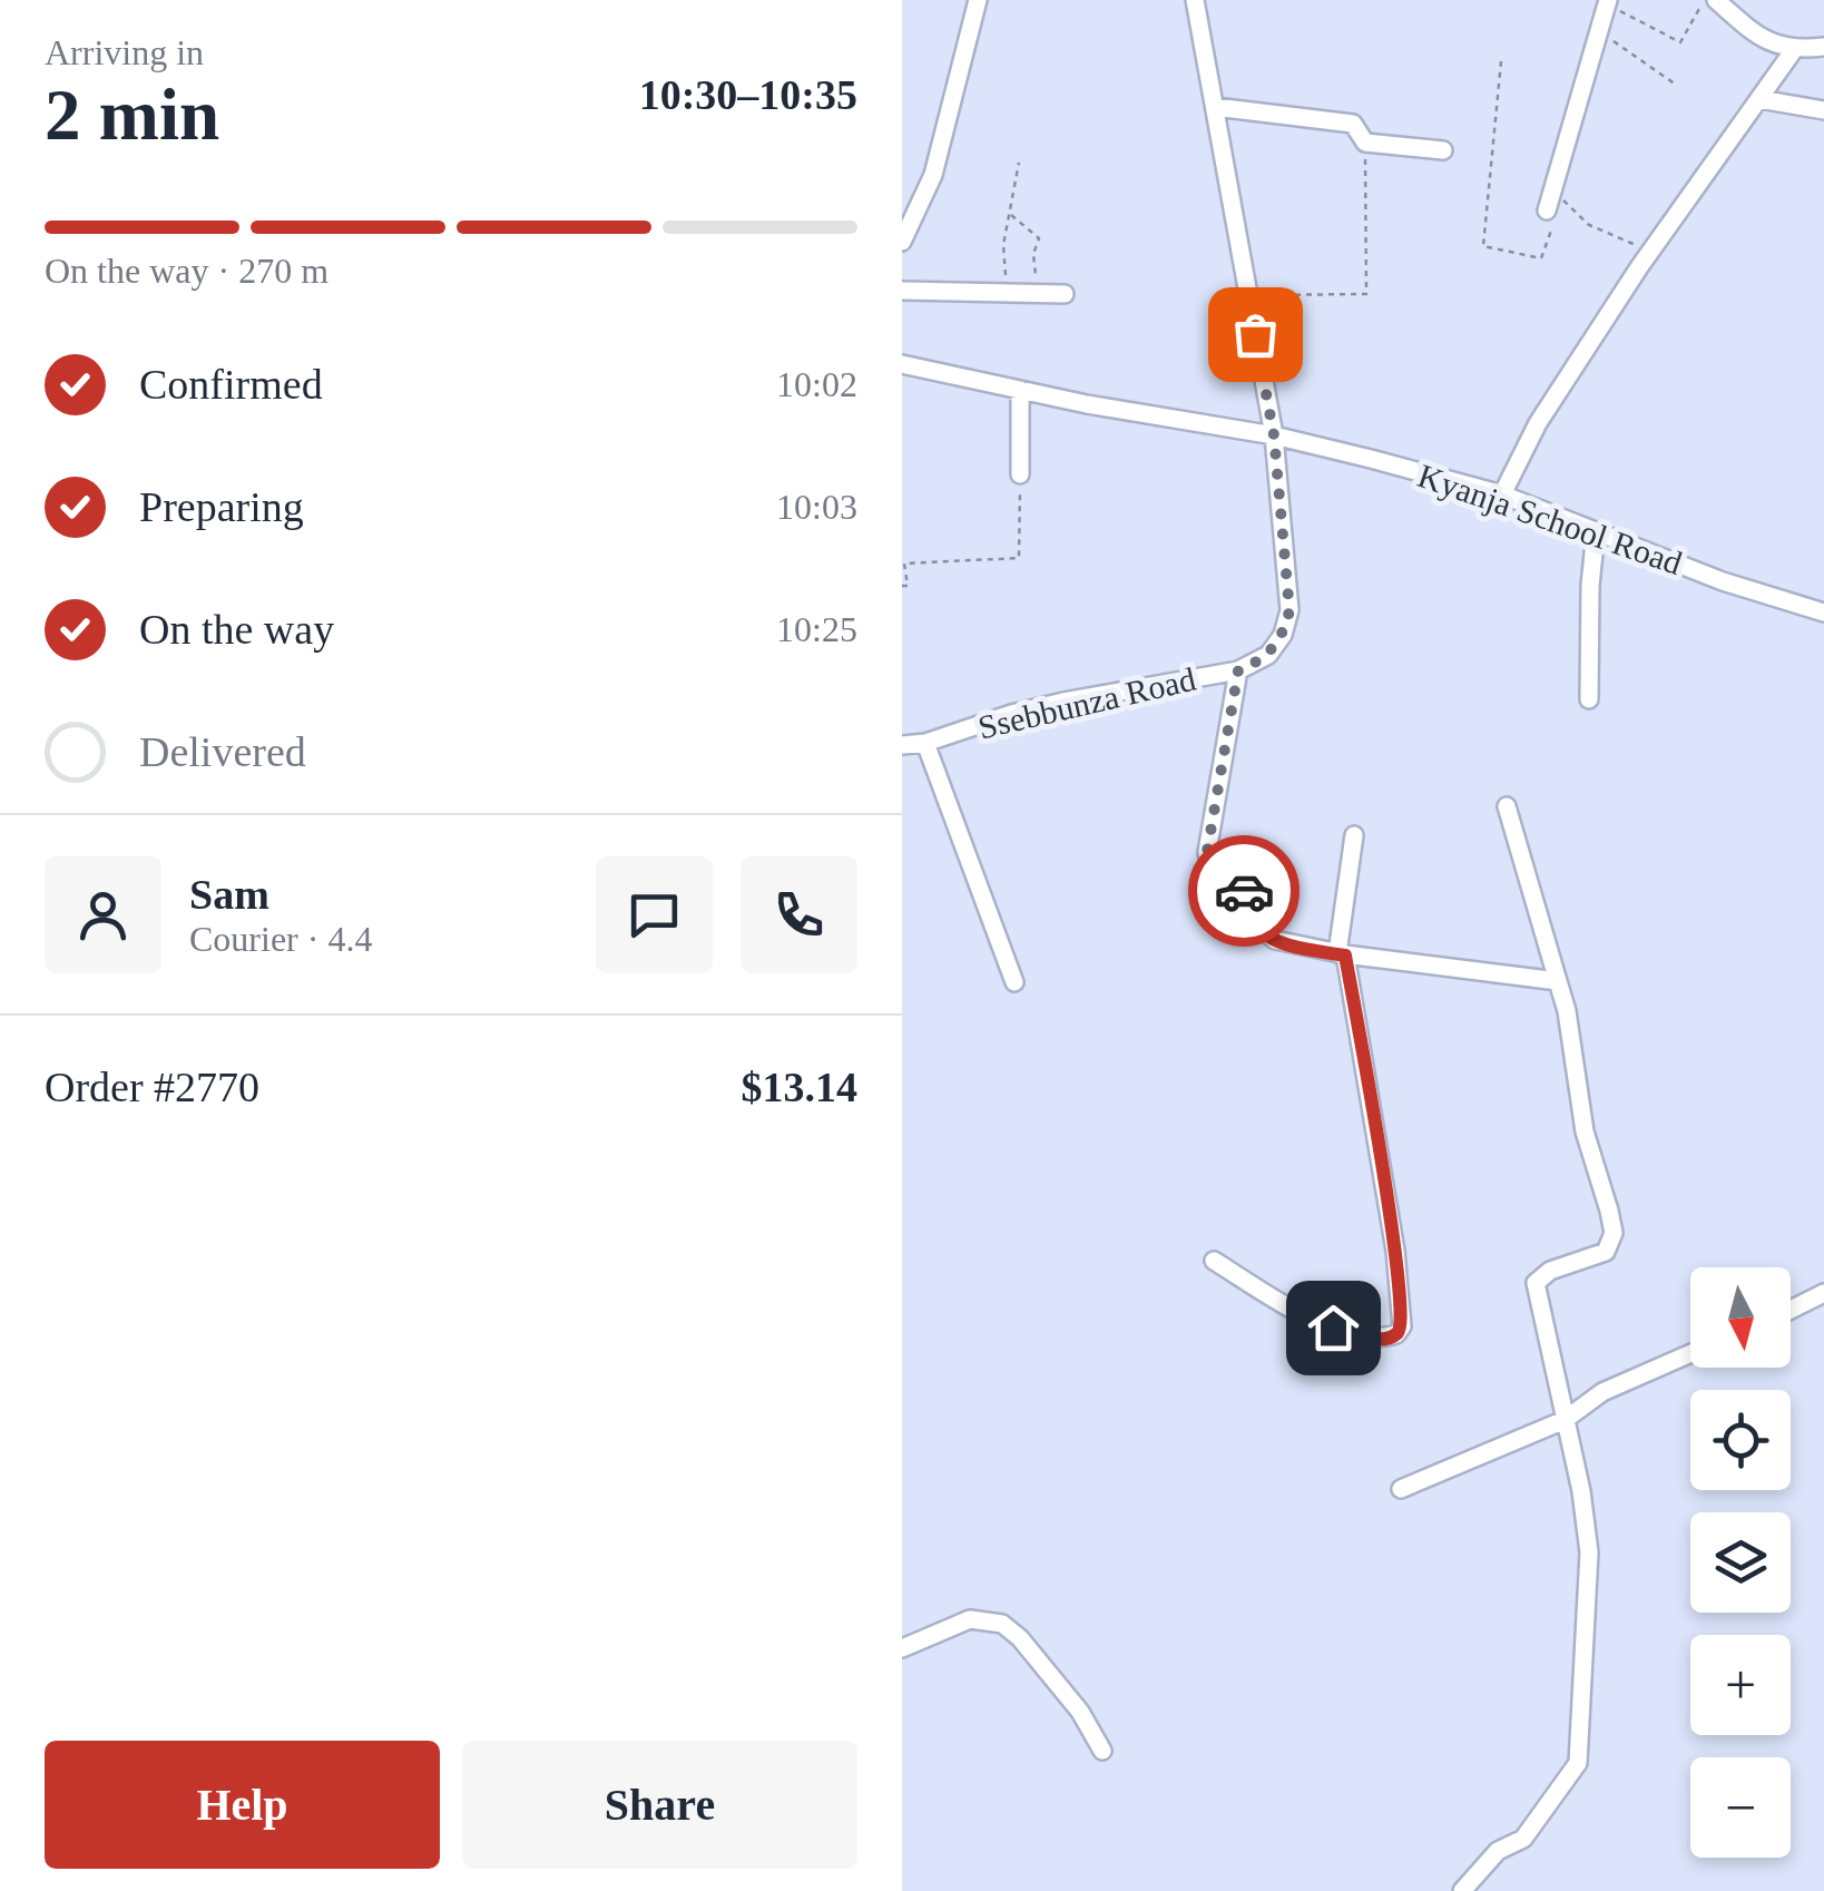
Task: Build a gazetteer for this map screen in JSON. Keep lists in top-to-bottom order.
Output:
{
  "streets": {
    "street": ["Kyanja School Road", "Ssebbunza Road"]
  },
  "crossings": [
    ["Kyanja School Road", "Ssebbunza Road"]
  ],
  "north": "bottom",
  "page": {
    "heading": ["2 min", "Arriving in", "10:30–10:35"],
    "panel": [
      "Sam",
      "Courier · 4.4",
      "Order #2770",
      "$13.14"
    ],
    "bar": "On the way · 270 m",
    "list": [
      ["Confirmed", "10:02"],
      ["Preparing", "10:03"],
      ["On the way", "10:25"],
      "Delivered"
    ],
    "map_buttons": ["+", "−"],
    "buttons": ["Help", "Share"]
  }
}
